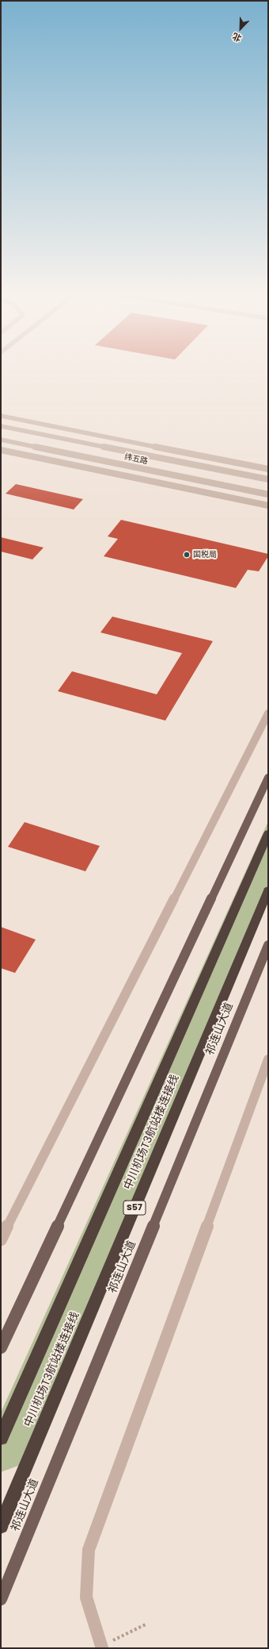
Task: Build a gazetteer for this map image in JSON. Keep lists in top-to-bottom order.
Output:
{
  "streets": {
    "highway": ["中川机场T3航站楼连接线", "S57"],
    "main road": ["祁连山大道"],
    "street": ["纬五路"]
  },
  "places": ["国税局"],
  "north": "bottom left"
}
